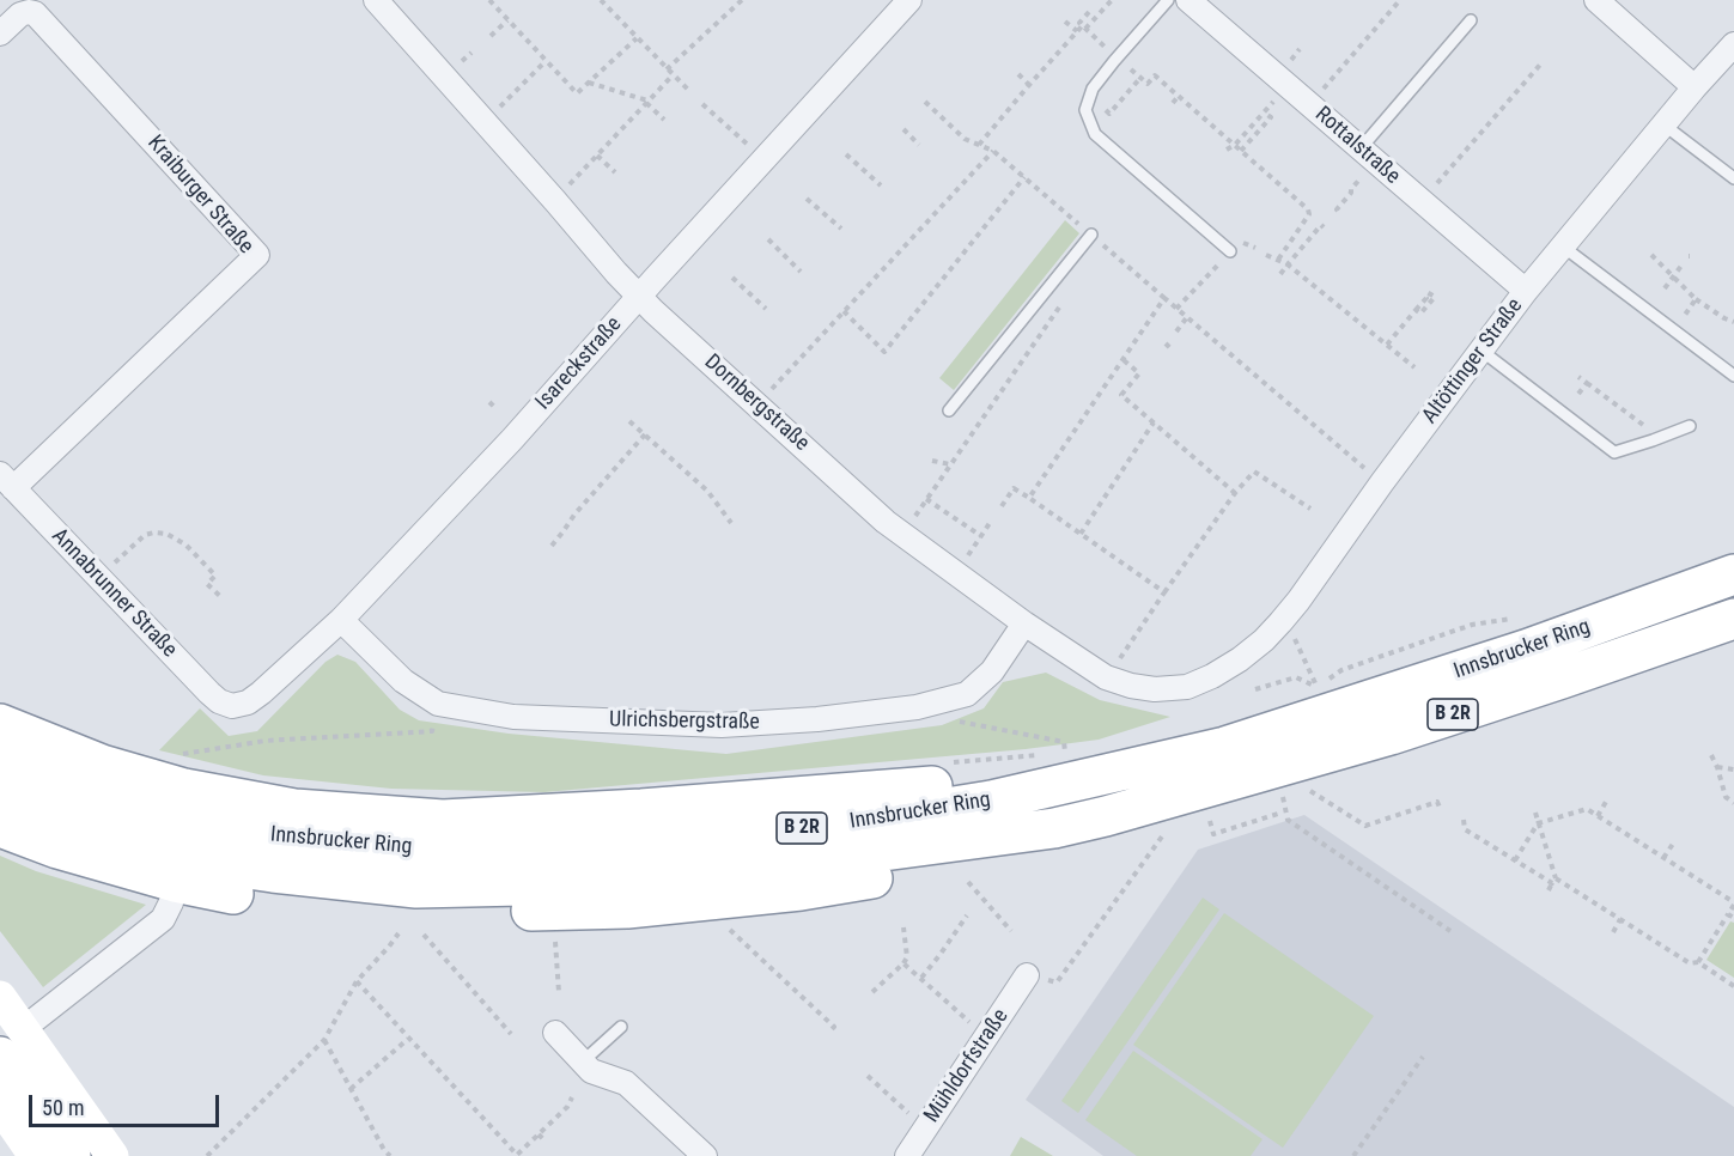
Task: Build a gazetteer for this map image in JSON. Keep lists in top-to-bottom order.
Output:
{
  "streets": {
    "highway": ["Innsbrucker Ring", "B 2R"],
    "street": [
      "Rottalstraße",
      "Kraiburger Straße",
      "Altöttinger Straße",
      "Isareckstraße",
      "Dornbergstraße",
      "Annabrunner Straße",
      "Ulrichsbergstraße",
      "Mühldorfstraße"
    ]
  },
  "crossings": [
    ["Rottalstraße", "Altöttinger Straße"],
    ["Kraiburger Straße", "Annabrunner Straße"],
    ["Altöttinger Straße", "Dornbergstraße"],
    ["Isareckstraße", "Dornbergstraße"],
    ["Isareckstraße", "Annabrunner Straße"],
    ["Isareckstraße", "Ulrichsbergstraße"],
    ["Dornbergstraße", "Ulrichsbergstraße"]
  ],
  "scale_bar": "50 m"
}
